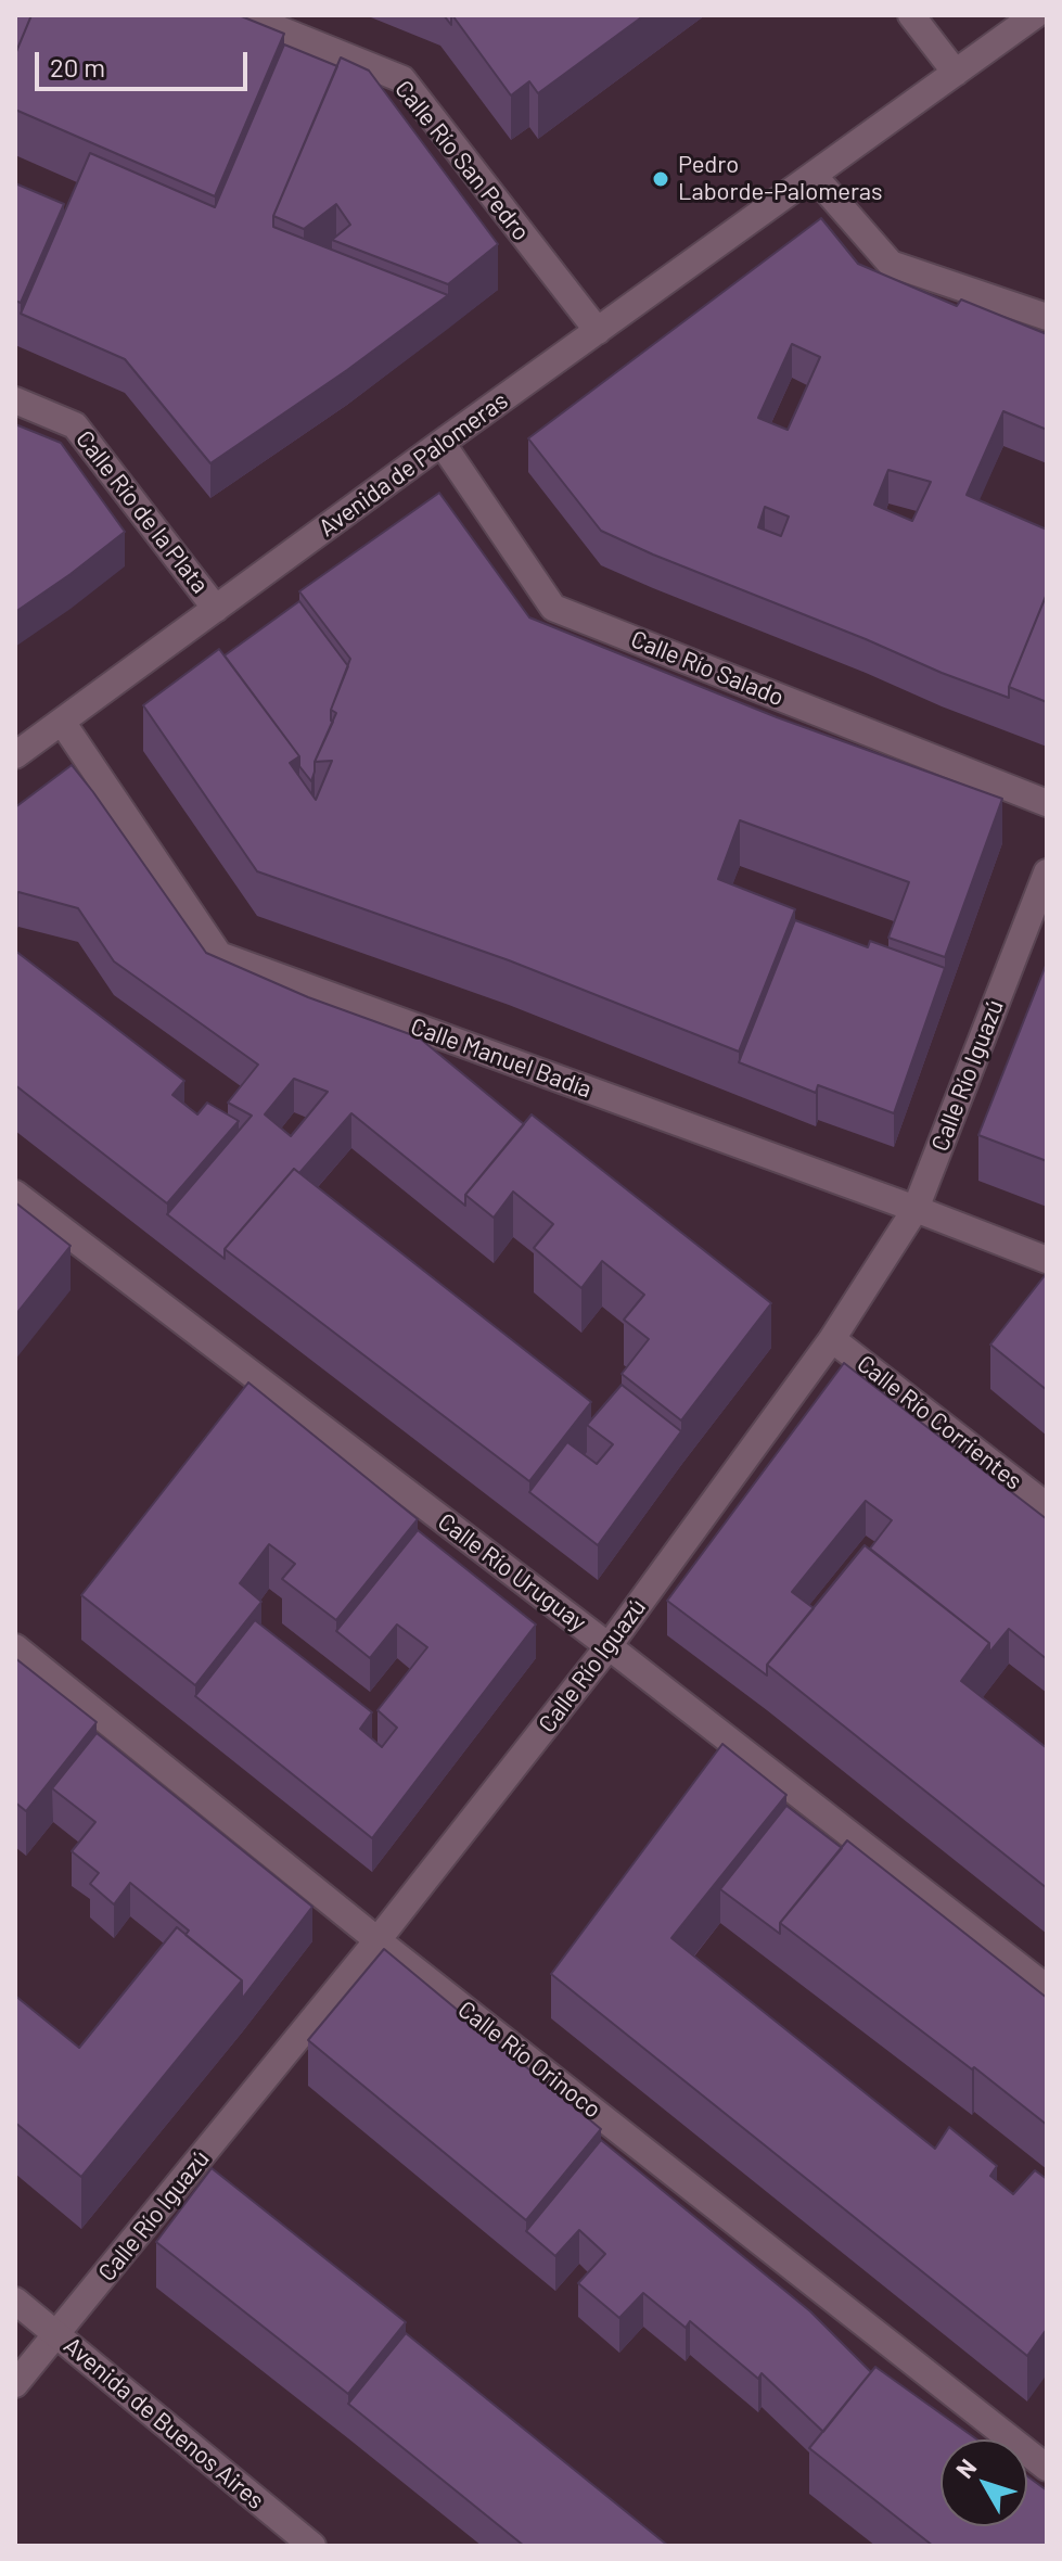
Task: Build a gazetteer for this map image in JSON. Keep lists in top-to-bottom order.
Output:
{
  "streets": {
    "street": [
      "Calle Río San Pedro",
      "Avenida de Palomeras",
      "Calle Río de la Plata",
      "Calle Río Salado",
      "Calle Manuel Badía",
      "Calle Río Iguazú",
      "Calle Río Corrientes",
      "Calle Río Uruguay",
      "Calle Río Orinoco",
      "Avenida de Buenos Aires"
    ]
  },
  "crossings": [
    ["Calle Río San Pedro", "Avenida de Palomeras"],
    ["Avenida de Palomeras", "Calle Río de la Plata"],
    ["Avenida de Palomeras", "Calle Río Salado"],
    ["Avenida de Palomeras", "Calle Manuel Badía"],
    ["Calle Manuel Badía", "Calle Río Iguazú"],
    ["Calle Río Iguazú", "Calle Río Corrientes"],
    ["Calle Río Iguazú", "Calle Río Uruguay"],
    ["Calle Río Iguazú", "Calle Río Orinoco"],
    ["Calle Río Iguazú", "Avenida de Buenos Aires"]
  ],
  "places": ["Pedro Laborde-Palomeras"],
  "scale_bar": "20 m",
  "north": "top left"
}
